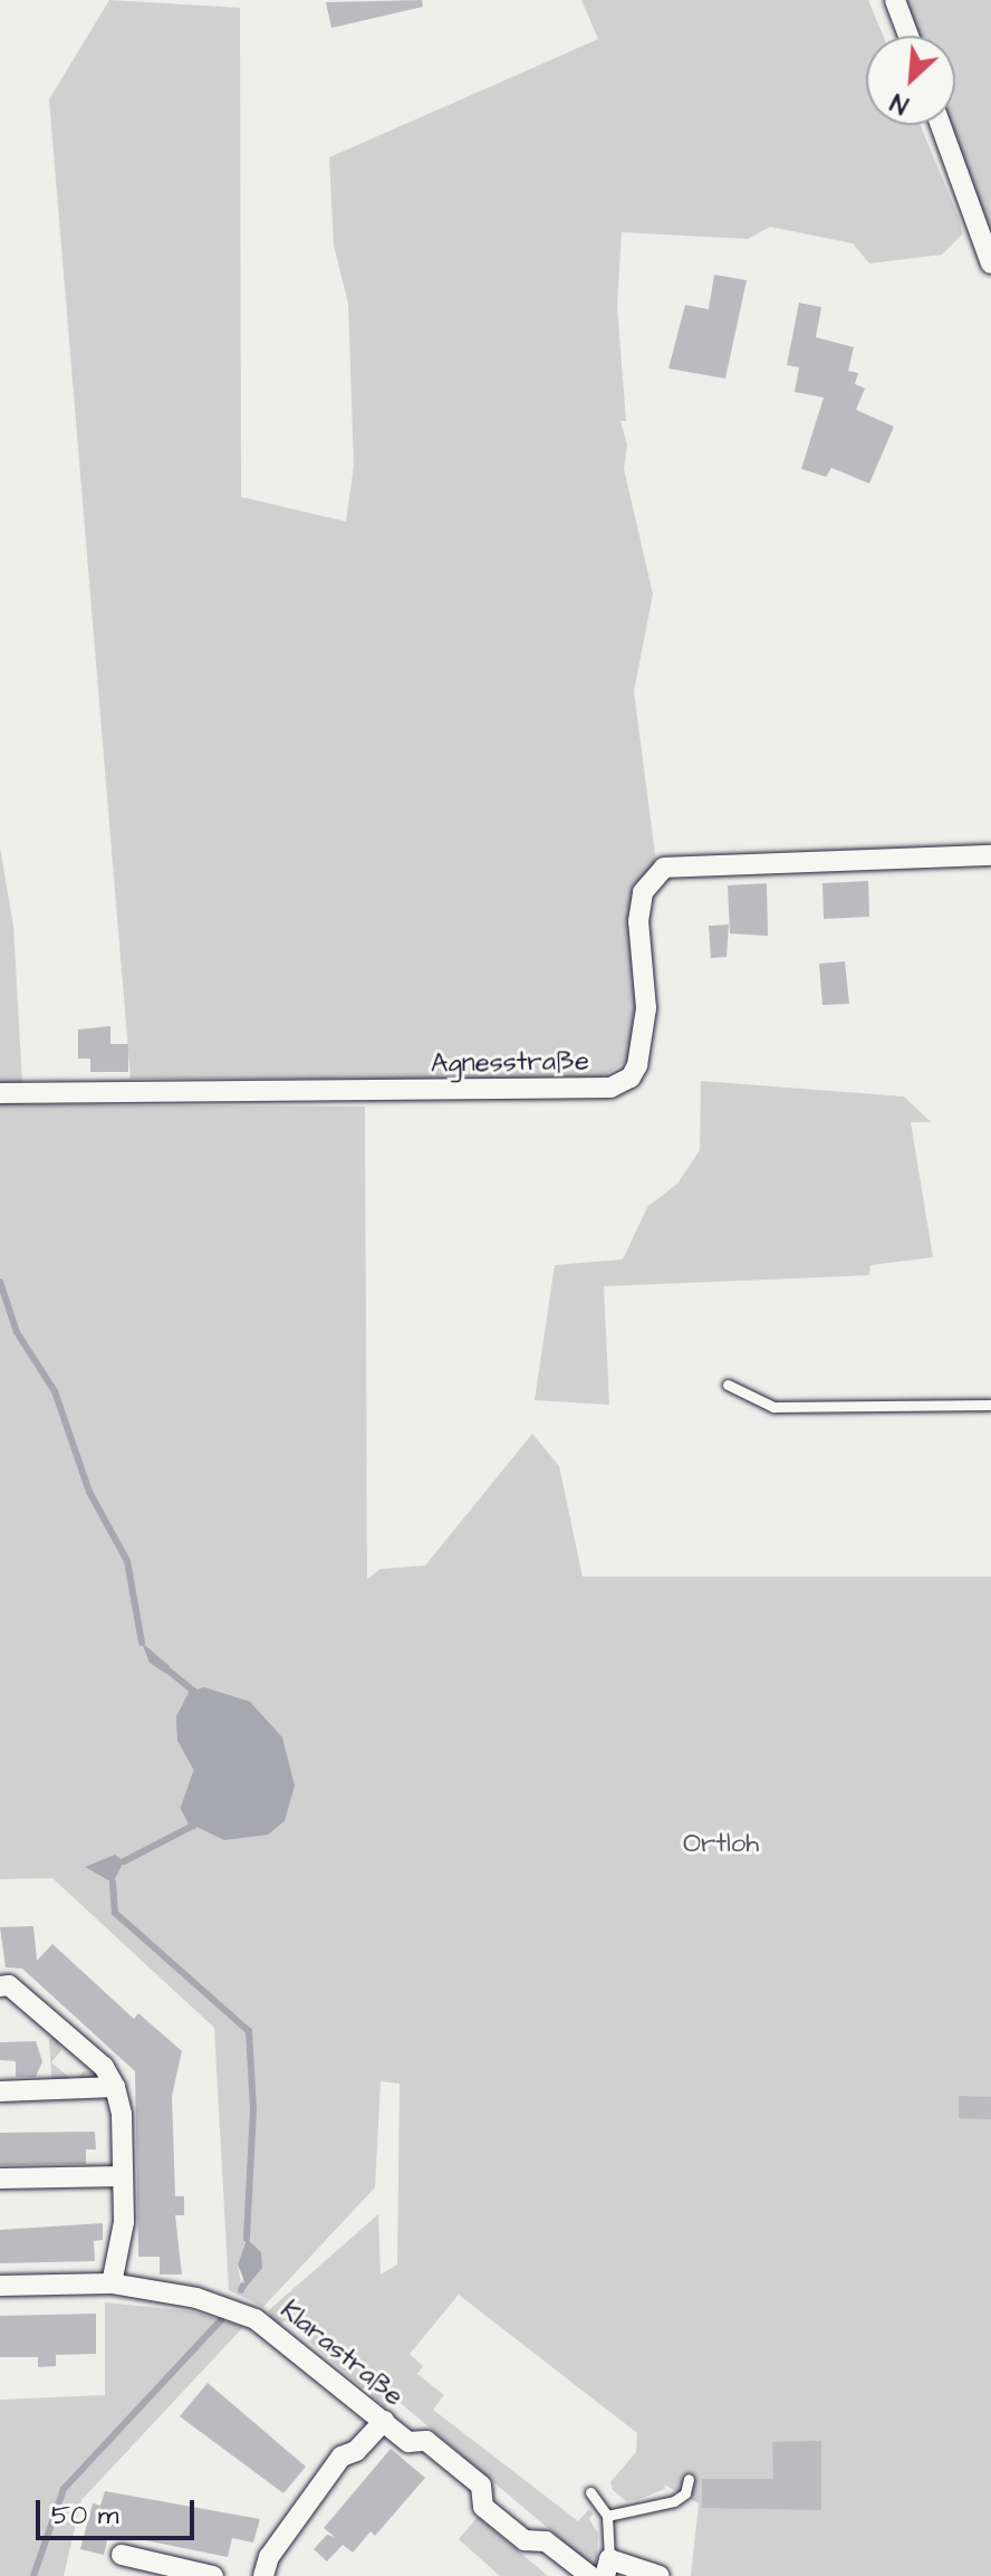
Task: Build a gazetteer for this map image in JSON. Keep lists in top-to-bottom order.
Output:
{
  "streets": {
    "street": ["Agnesstraße", "Klarastraße"]
  },
  "parks": ["Ortloh"],
  "scale_bar": "50 m",
  "north": "bottom left"
}
